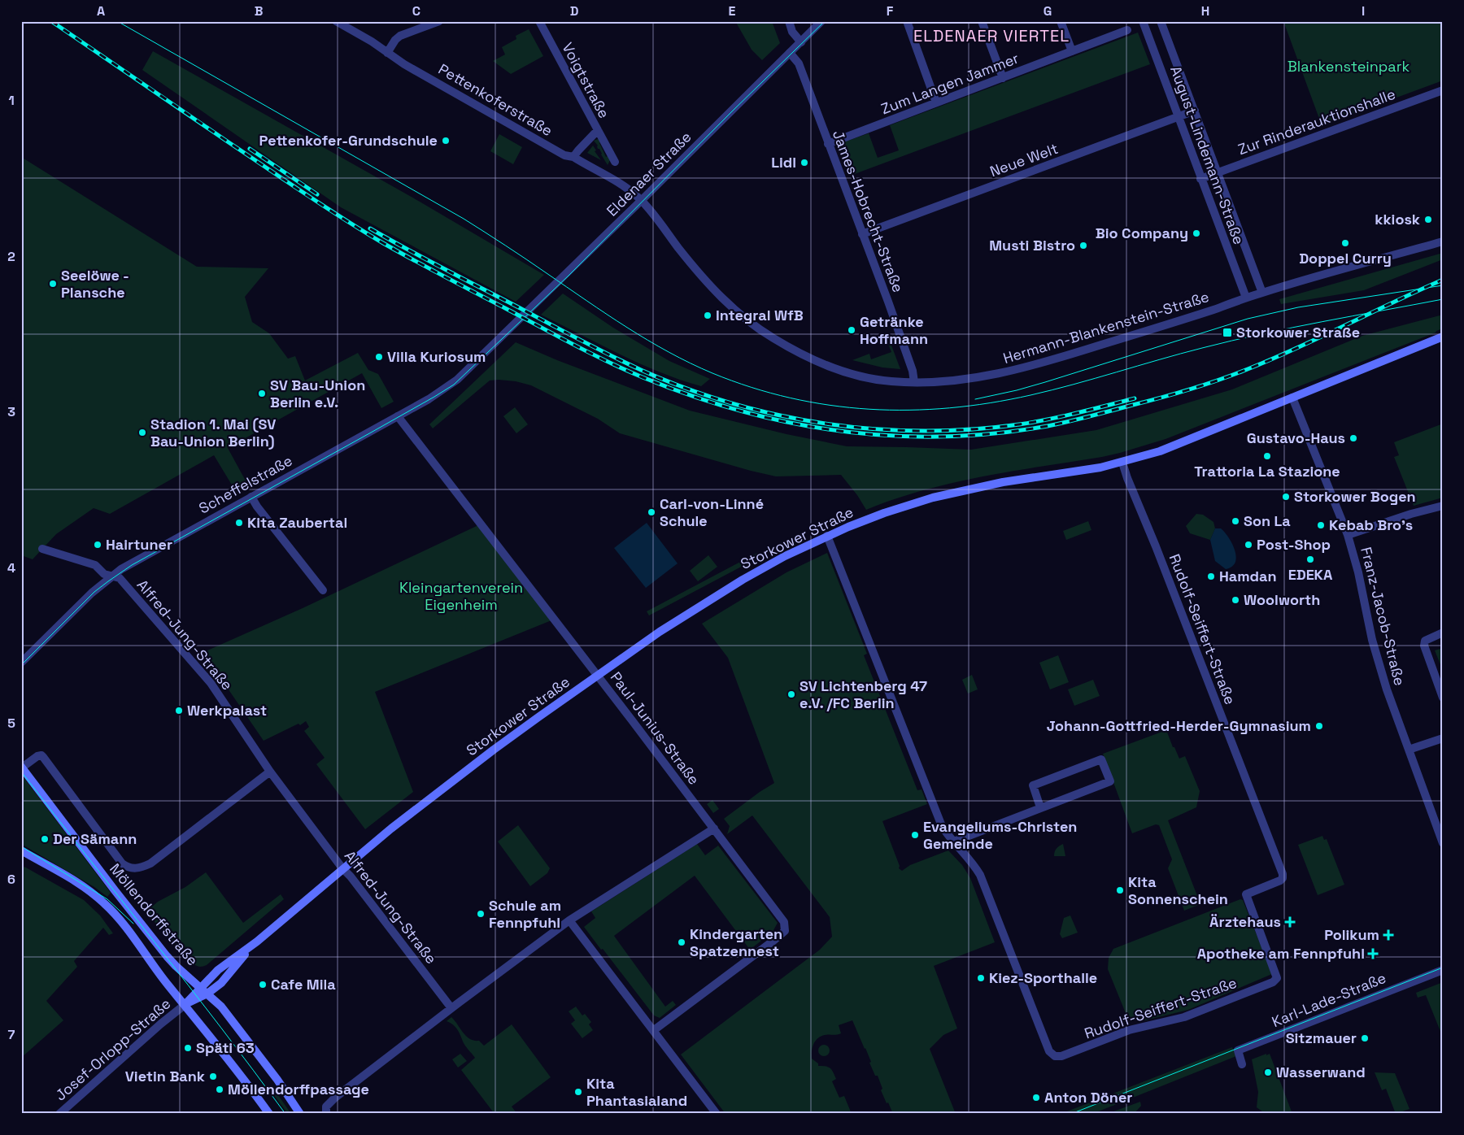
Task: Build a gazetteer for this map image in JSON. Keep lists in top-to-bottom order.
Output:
{
  "streets": {
    "main road": ["Storkower Straße", "Möllendorffstraße"],
    "street": [
      "Voigtstraße",
      "Zum Langen Jammer",
      "Pettenkoferstraße",
      "Zur Rinderauktionshalle",
      "August-Lindemann-Straße",
      "Neue Welt",
      "Eldenaer Straße",
      "James-Hobrecht-Straße",
      "Hermann-Blankenstein-Straße",
      "Scheffelstraße",
      "Franz-Jacob-Straße",
      "Rudolf-Seiffert-Straße",
      "Alfred-Jung-Straße",
      "Paul-Junius-Straße",
      "Karl-Lade-Straße",
      "Josef-Orlopp-Straße"
    ]
  },
  "crossings": [
    ["Voigtstraße", "Pettenkoferstraße"],
    ["Zum Langen Jammer", "James-Hobrecht-Straße"],
    ["Pettenkoferstraße", "Eldenaer Straße"],
    ["Pettenkoferstraße", "Hermann-Blankenstein-Straße"],
    ["Zur Rinderauktionshalle", "August-Lindemann-Straße"],
    ["August-Lindemann-Straße", "Neue Welt"],
    ["August-Lindemann-Straße", "Hermann-Blankenstein-Straße"],
    ["Neue Welt", "James-Hobrecht-Straße"],
    ["Eldenaer Straße", "James-Hobrecht-Straße"],
    ["Eldenaer Straße", "Hermann-Blankenstein-Straße"],
    ["Eldenaer Straße", "Scheffelstraße"],
    ["James-Hobrecht-Straße", "Hermann-Blankenstein-Straße"],
    ["Scheffelstraße", "Alfred-Jung-Straße"],
    ["Scheffelstraße", "Paul-Junius-Straße"],
    ["Storkower Straße", "Franz-Jacob-Straße"],
    ["Storkower Straße", "Rudolf-Seiffert-Straße"],
    ["Storkower Straße", "Alfred-Jung-Straße"],
    ["Storkower Straße", "Paul-Junius-Straße"],
    ["Storkower Straße", "Möllendorffstraße"],
    ["Storkower Straße", "Josef-Orlopp-Straße"],
    ["Alfred-Jung-Straße", "Möllendorffstraße"],
    ["Möllendorffstraße", "Josef-Orlopp-Straße"]
  ],
  "districts": ["ELDENAER VIERTEL"],
  "parks": ["Blankensteinpark", "Kleingartenverein Eigenheim"],
  "places": {
    "other": [
      "Pettenkofer-Grundschule",
      "Lidl",
      "kkiosk",
      "Bio Company",
      "Doppel Curry",
      "Musti Bistro",
      "Seelöwe - Plansche",
      "Integral WfB",
      "Getränke Hoffmann",
      "Villa Kuriosum",
      "SV Bau-Union Berlin e.V.",
      "Stadion 1. Mai (SV Bau-Union Berlin)",
      "Gustavo-Haus",
      "Trattoria La Stazione",
      "Storkower Bogen",
      "Carl-von-Linné Schule",
      "Son La",
      "Kita Zaubertal",
      "Kebab Bro's",
      "Hairtuner",
      "Post-Shop",
      "EDEKA",
      "Hamdan",
      "Woolworth",
      "SV Lichtenberg 47 e.V. /FC Berlin",
      "Werkpalast",
      "Johann-Gottfried-Herder-Gymnasium",
      "Evangeliums-Christen Gemeinde",
      "Der Sämann",
      "Kita Sonnenschein",
      "Schule am Fennpfuhl",
      "Kindergarten Spatzennest",
      "Kiez-Sporthalle",
      "Cafe Mila",
      "Sitzmauer",
      "Späti 63",
      "Wasserwand",
      "Vietin Bank",
      "Möllendorffpassage",
      "Kita Phantasialand",
      "Anton Döner"
    ],
    "transit": ["Storkower Straße"],
    "health": ["Ärztehaus", "Polikum", "Apotheke am Fennpfuhl"]
  },
  "grid": {
    "columns": [
      "A",
      "B",
      "C",
      "D",
      "E",
      "F",
      "G",
      "H",
      "I"
    ],
    "rows": [
      "1",
      "2",
      "3",
      "4",
      "5",
      "6",
      "7"
    ]
  }
}
